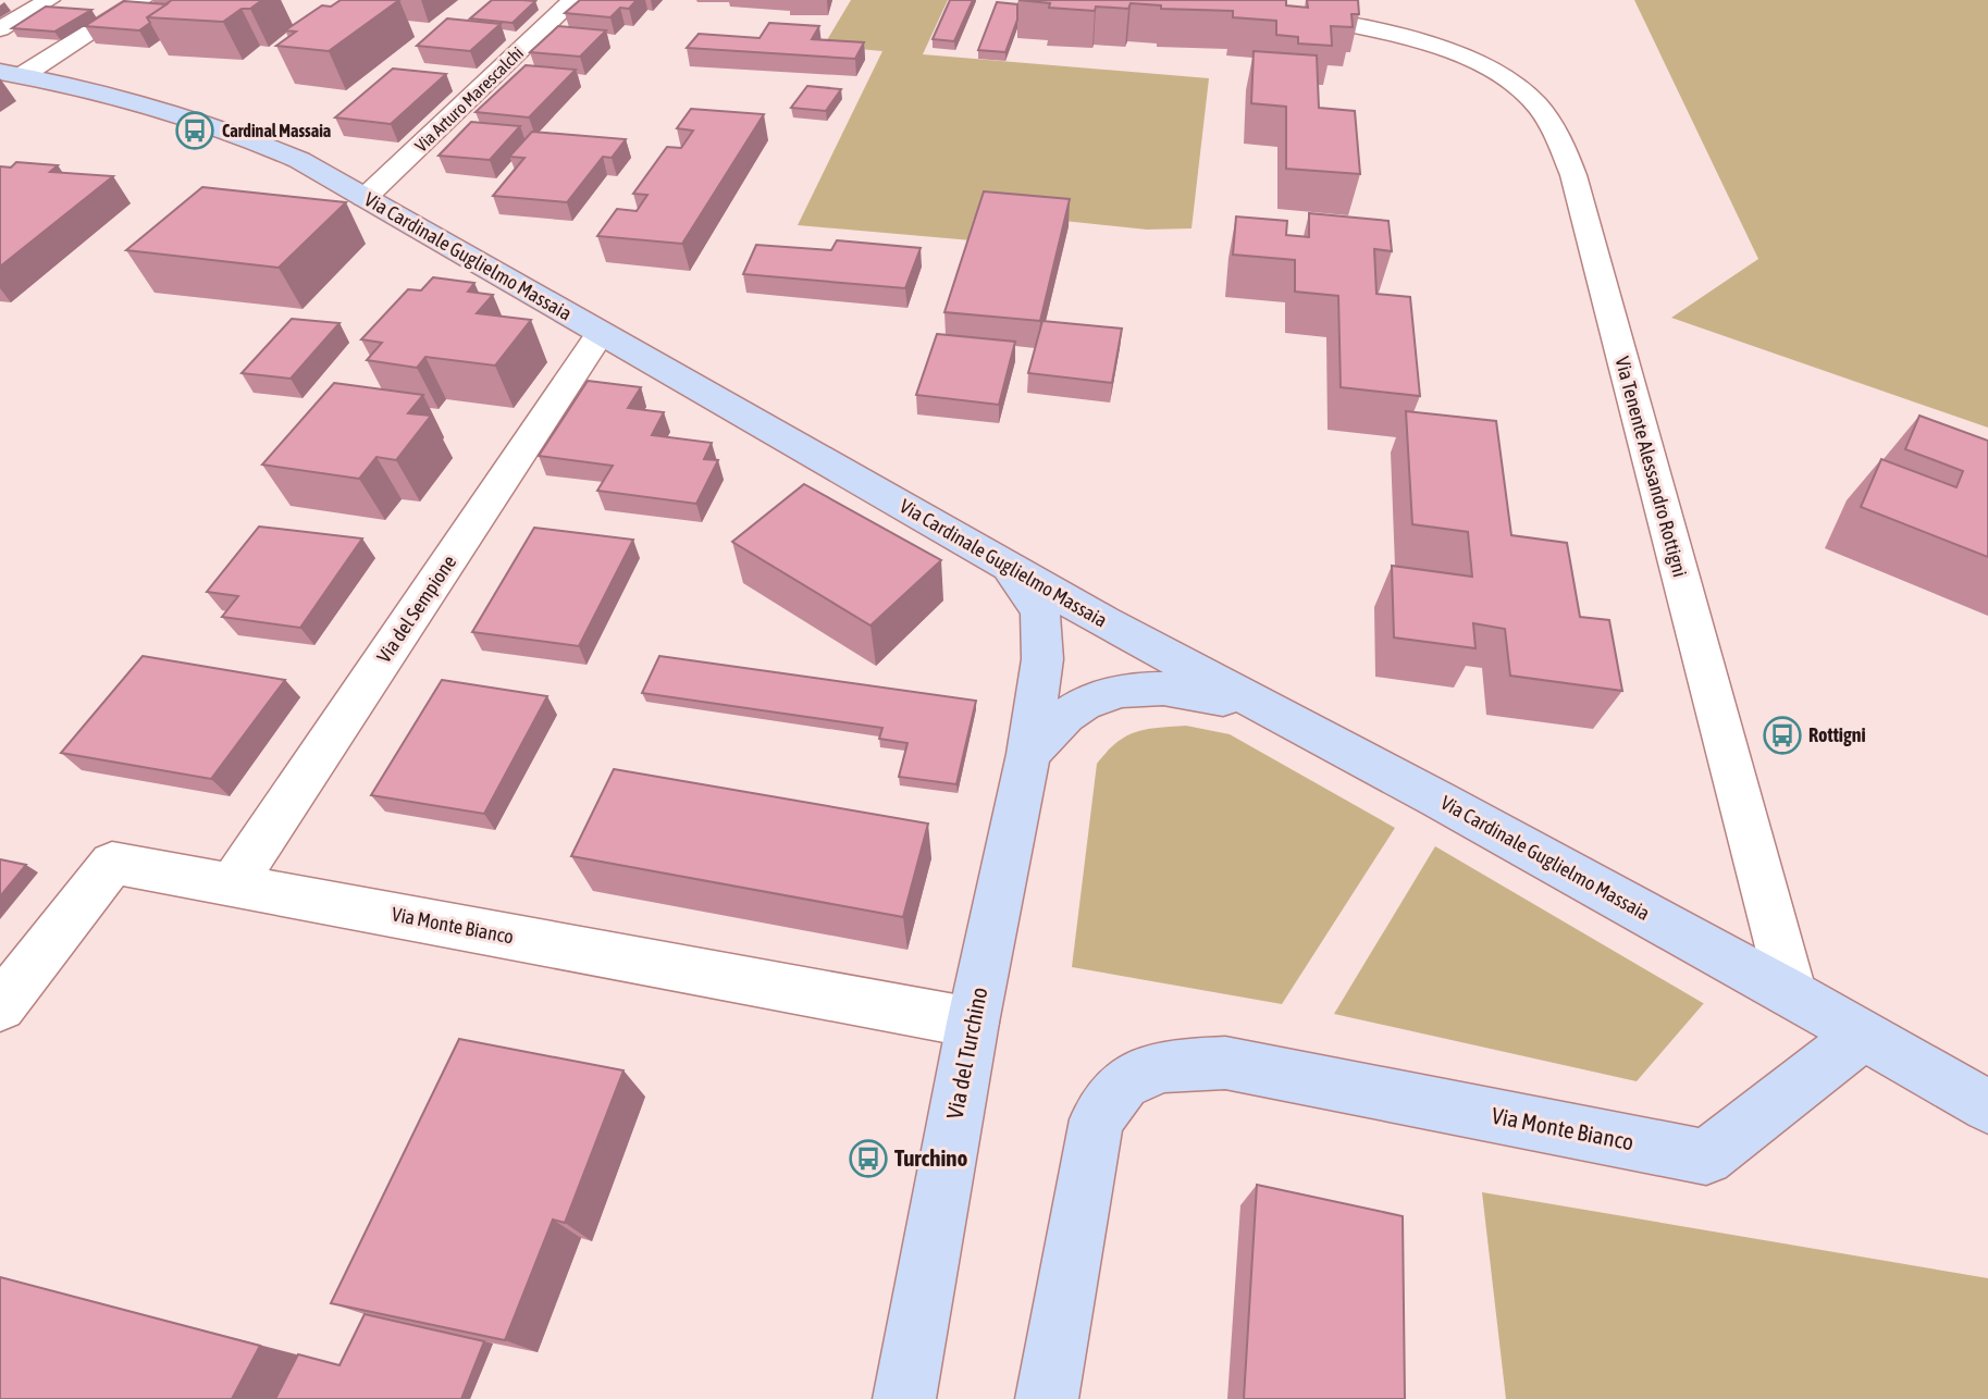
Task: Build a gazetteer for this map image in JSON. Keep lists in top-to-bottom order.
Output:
{
  "streets": {
    "main road": ["Via Cardinale Guglielmo Massaia", "Via Monte Bianco", "Via del Turchino"],
    "street": ["Via Arturo Marescalchi", "Via Tenente Alessandro Rottigni", "Via del Sempione"]
  },
  "crossings": [
    ["Via Arturo Marescalchi", "Via Cardinale Guglielmo Massaia"],
    ["Via Cardinale Guglielmo Massaia", "Via Tenente Alessandro Rottigni"],
    ["Via Cardinale Guglielmo Massaia", "Via del Sempione"],
    ["Via Cardinale Guglielmo Massaia", "Via Monte Bianco"],
    ["Via Cardinale Guglielmo Massaia", "Via del Turchino"],
    ["Via del Sempione", "Via Monte Bianco"],
    ["Via Monte Bianco", "Via del Turchino"]
  ],
  "places": {
    "bus stop": ["Cardinal Massaia", "Rottigni", "Turchino"]
  }
}
